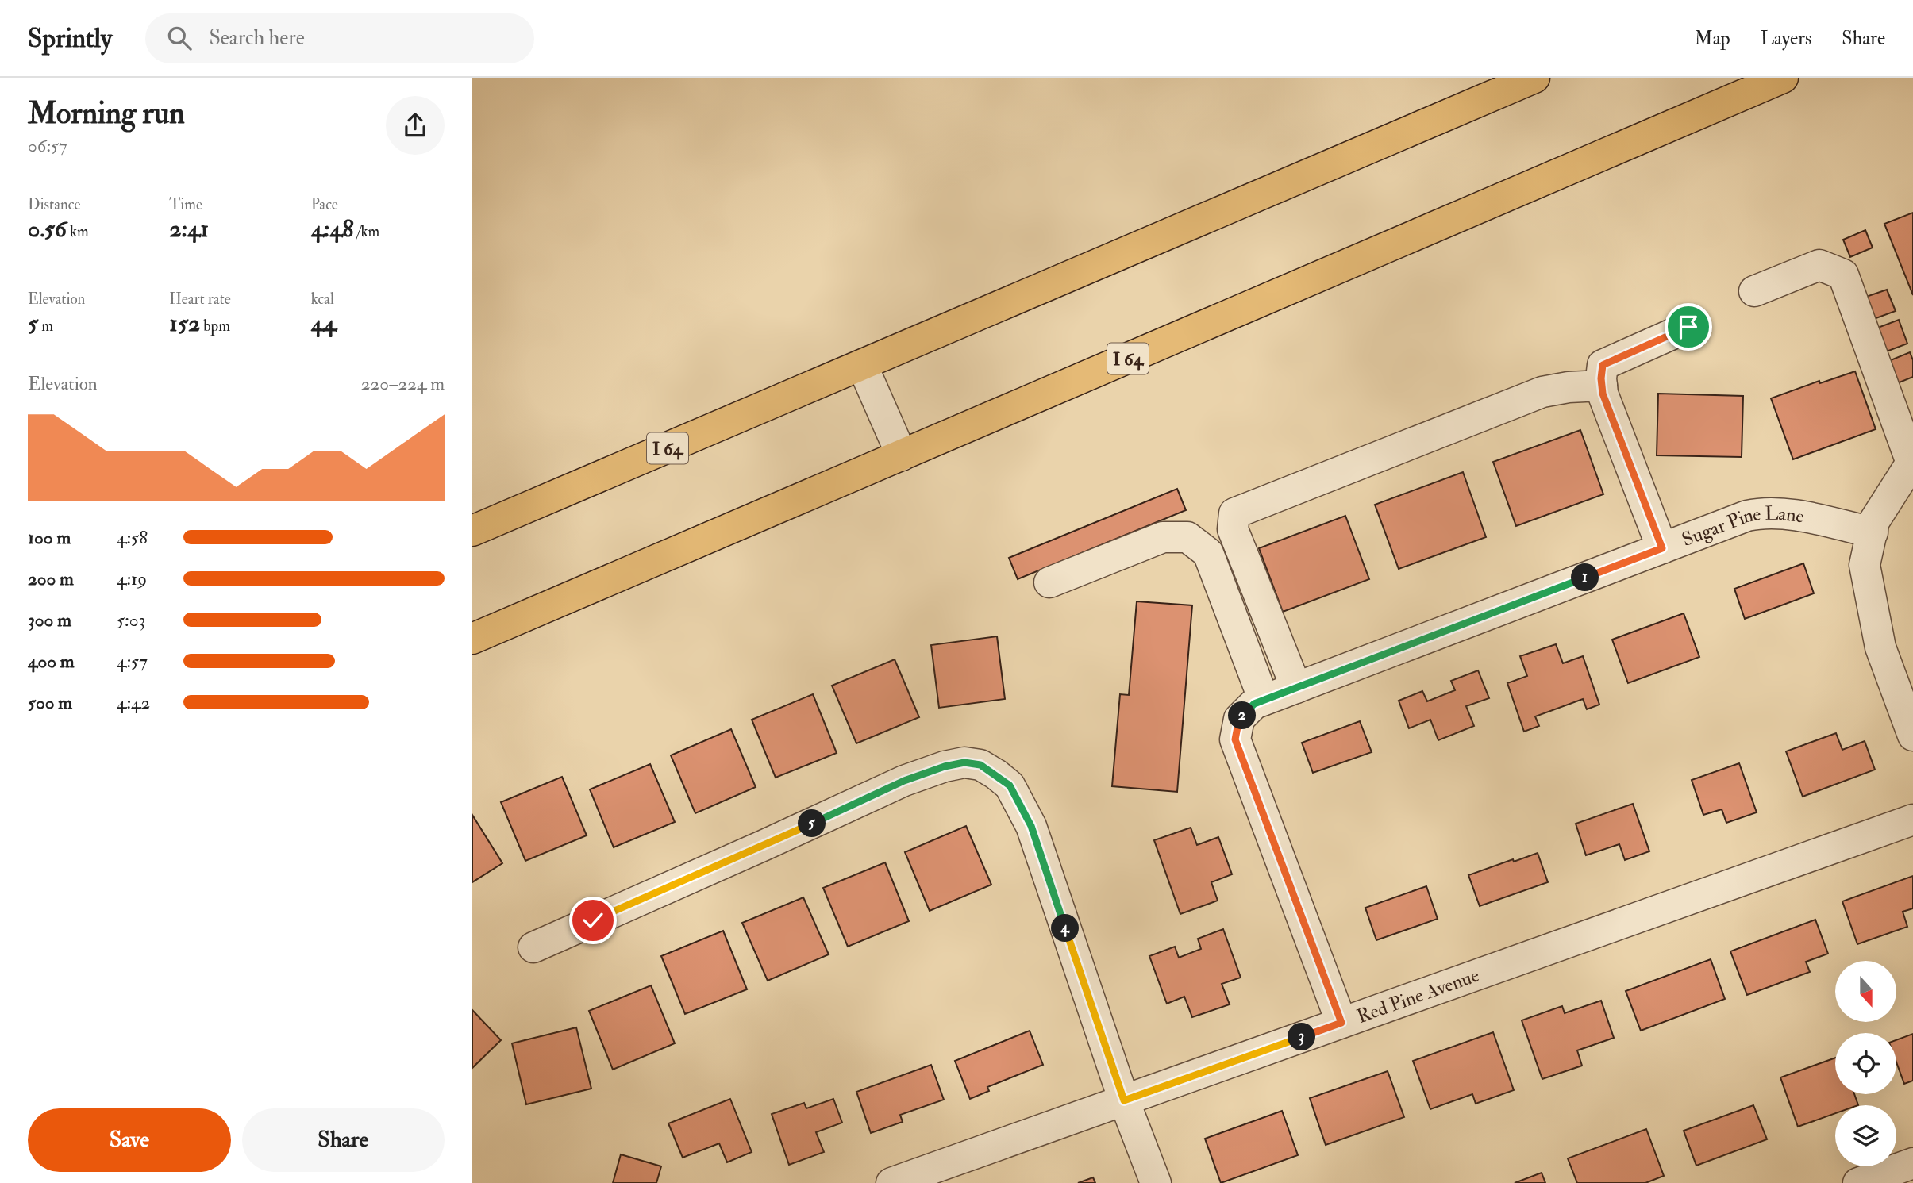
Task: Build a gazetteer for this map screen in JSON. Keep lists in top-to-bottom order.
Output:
{
  "streets": {
    "highway": ["I 64"],
    "street": ["Sugar Pine Lane", "Red Pine Avenue"]
  },
  "crossings": [
    ["Sugar Pine Lane", "Red Pine Avenue"]
  ],
  "north": "bottom",
  "page": {
    "header": "Sprintly",
    "search": "Search here",
    "nav": ["Map", "Layers", "Share"],
    "heading": ["Morning run", "06:57"],
    "stats": [
      ["Distance", "0.56 km"],
      ["Time", "2:41"],
      ["Pace", "4:48 /km"],
      ["Elevation", "5 m"],
      ["Heart rate", "152 bpm"],
      ["kcal", "44"]
    ],
    "chart": ["Elevation", "220–224 m"],
    "list": [
      {
        "name": "100 m",
        "note": "4:58"
      },
      {
        "name": "200 m",
        "note": "4:19"
      },
      {
        "name": "300 m",
        "note": "5:03"
      },
      {
        "name": "400 m",
        "note": "4:57"
      },
      {
        "name": "500 m",
        "note": "4:42"
      }
    ],
    "pins": [
      "1",
      "2",
      "5",
      "4",
      "3"
    ],
    "buttons": ["Save", "Share"]
  }
}
